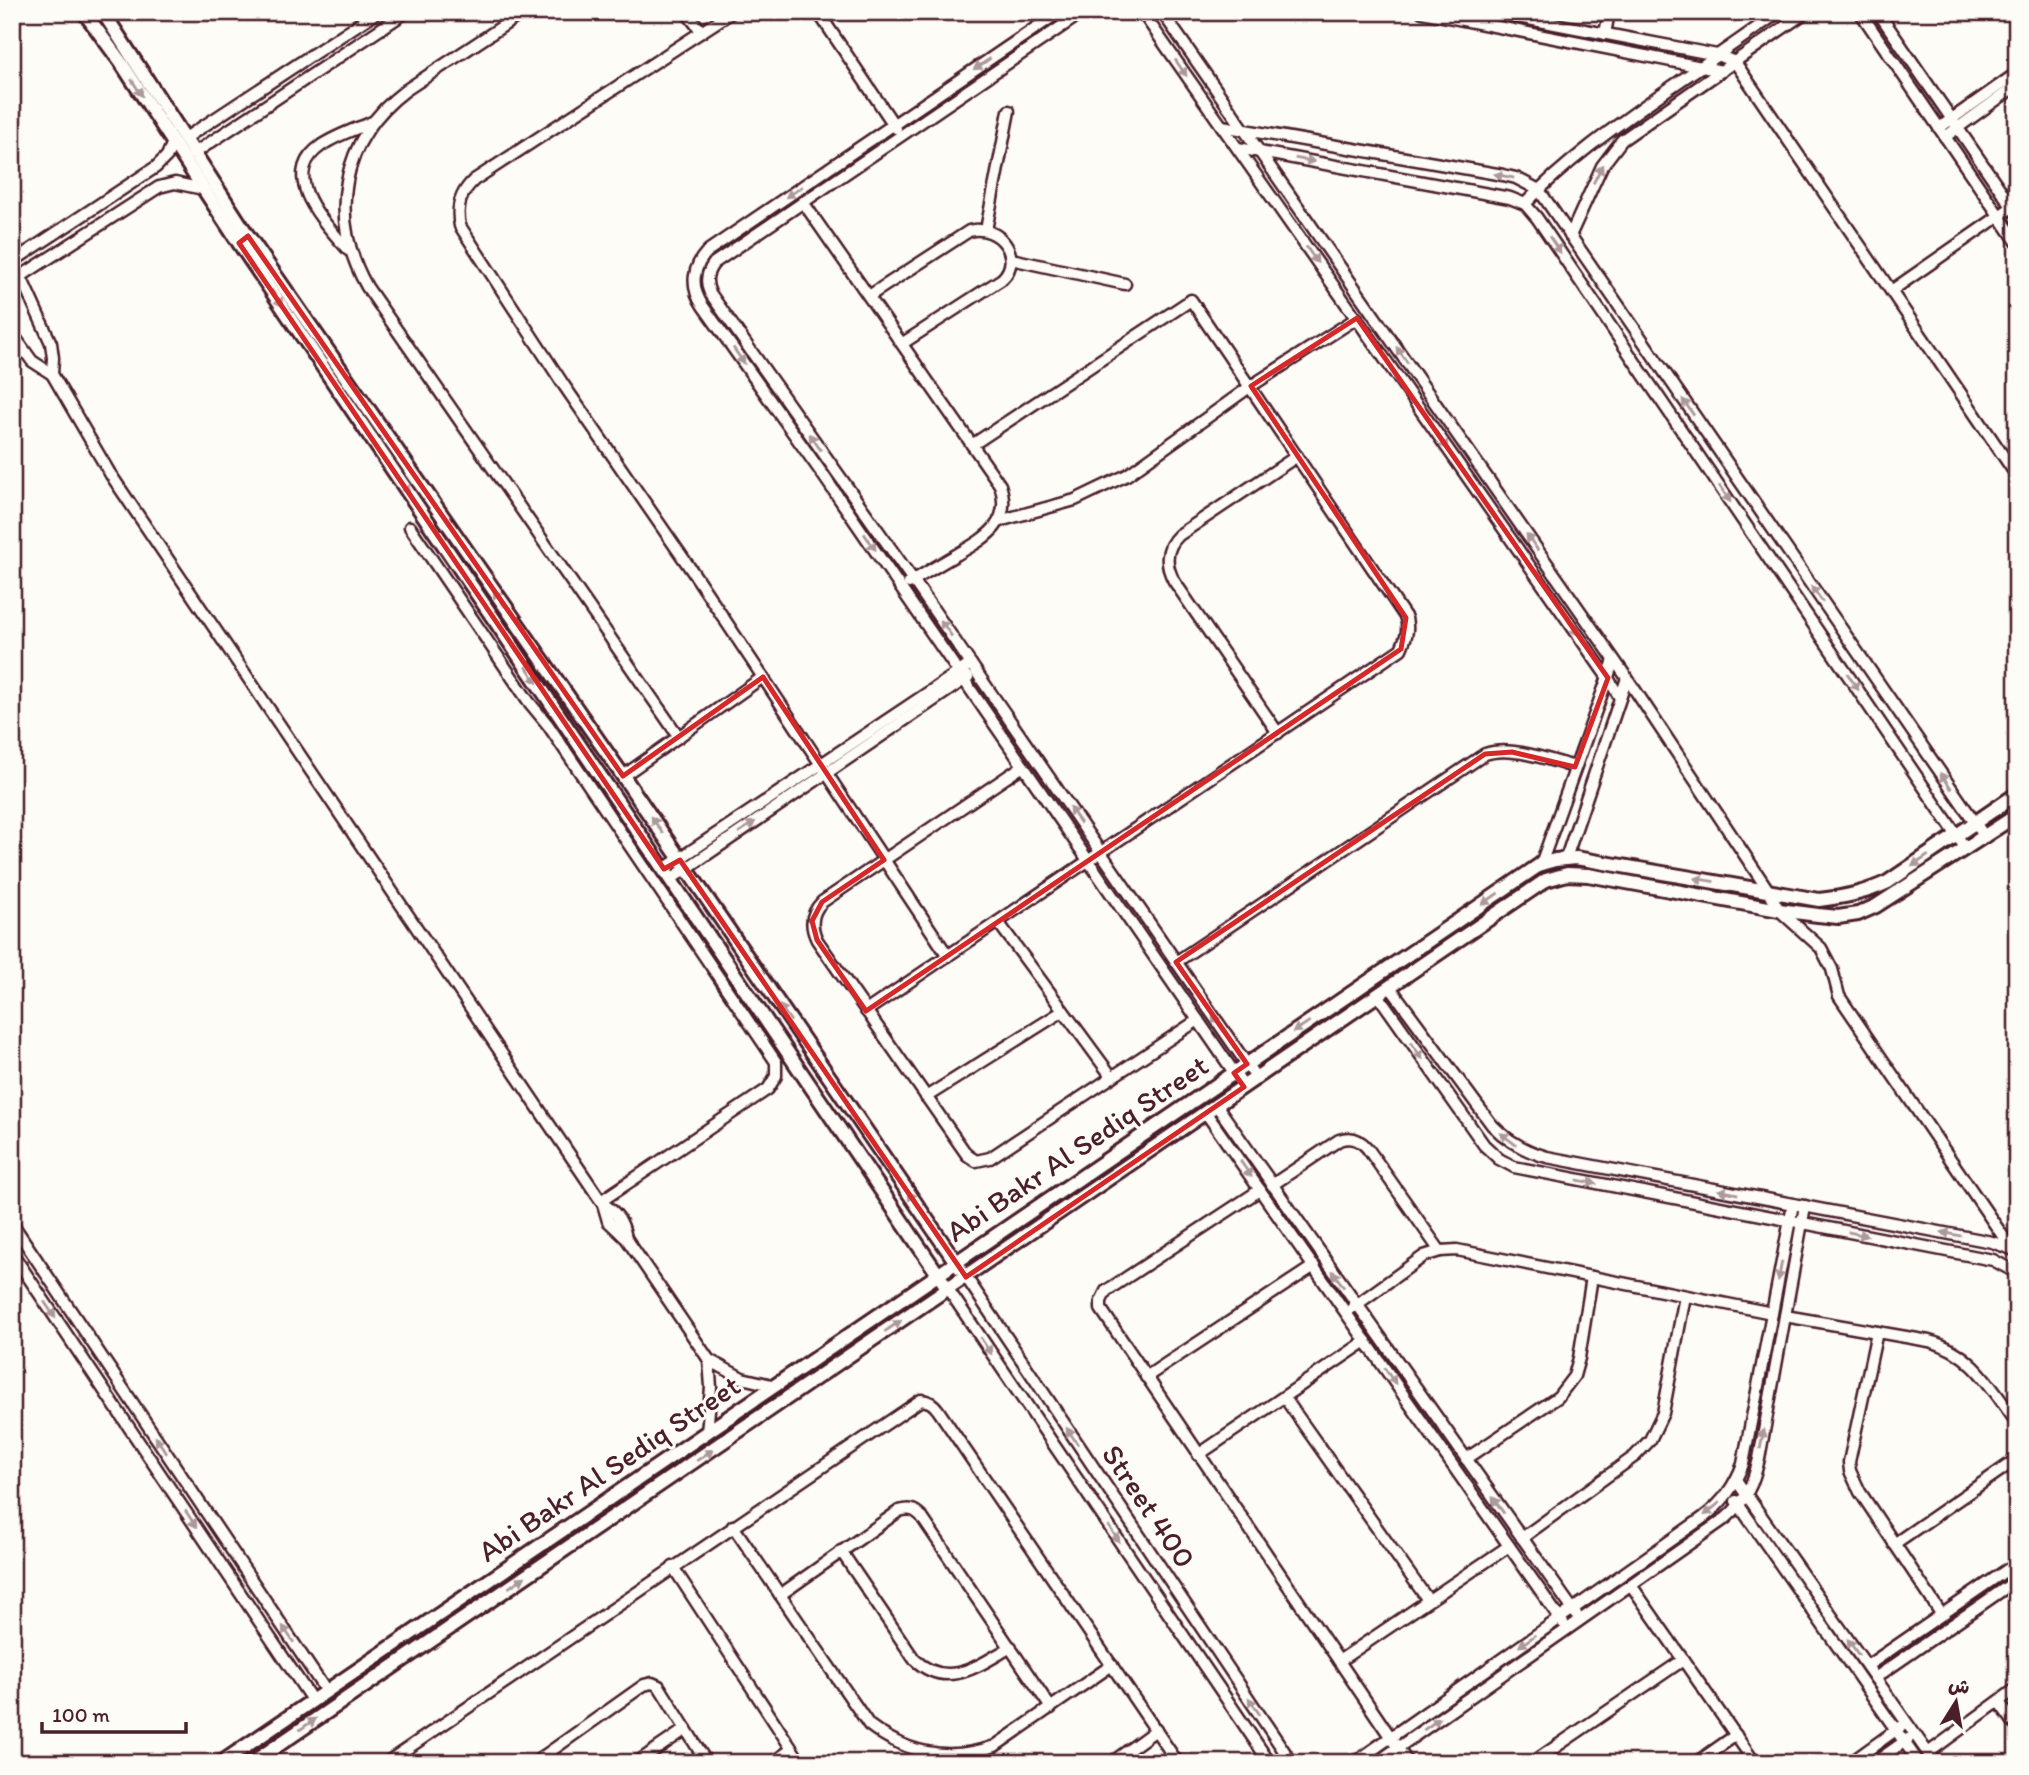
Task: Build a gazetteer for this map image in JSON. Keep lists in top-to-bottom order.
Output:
{
  "streets": {
    "main road": ["Abi Bakr Al Sediq Street"],
    "street": ["Street 400"]
  },
  "crossings": [
    ["Abi Bakr Al Sediq Street", "Street 400"]
  ],
  "scale_bar": "100 m",
  "north": "top"
}
